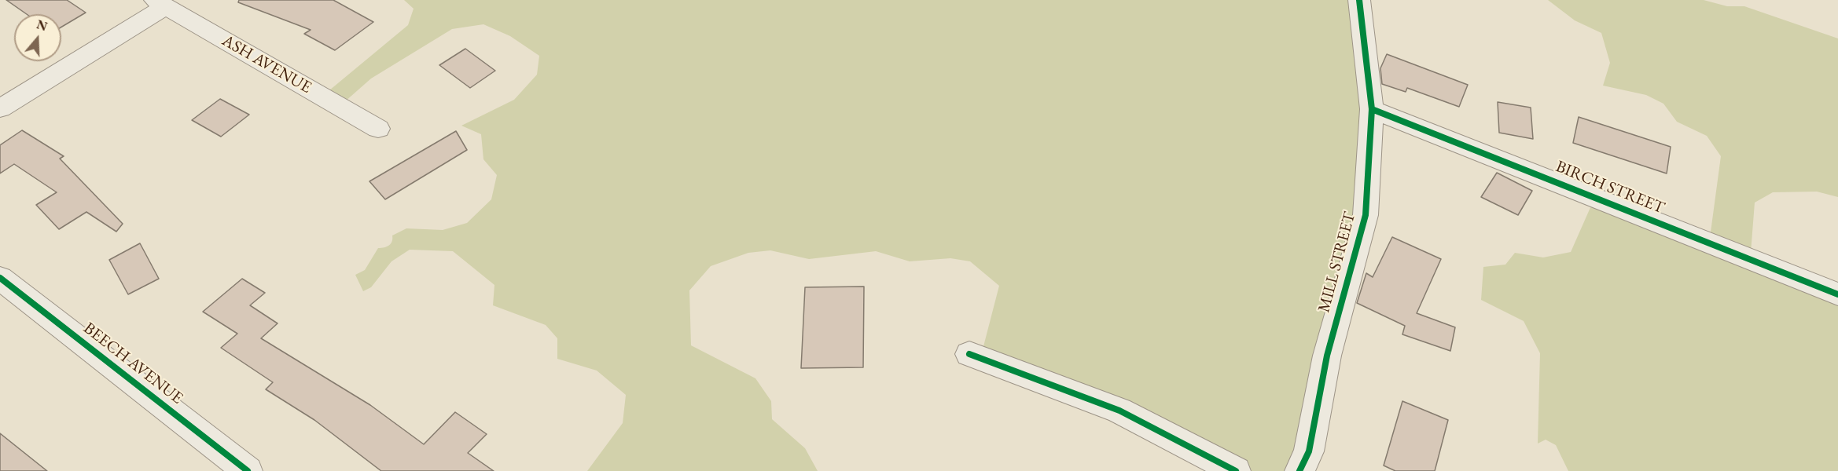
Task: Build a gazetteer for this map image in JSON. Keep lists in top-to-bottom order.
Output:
{
  "streets": {
    "street": [
      "ASH AVENUE",
      "BIRCH STREET",
      "MILL STREET",
      "BEECH AVENUE"
    ]
  },
  "crossings": [
    ["BIRCH STREET", "MILL STREET"]
  ],
  "north": "top"
}
